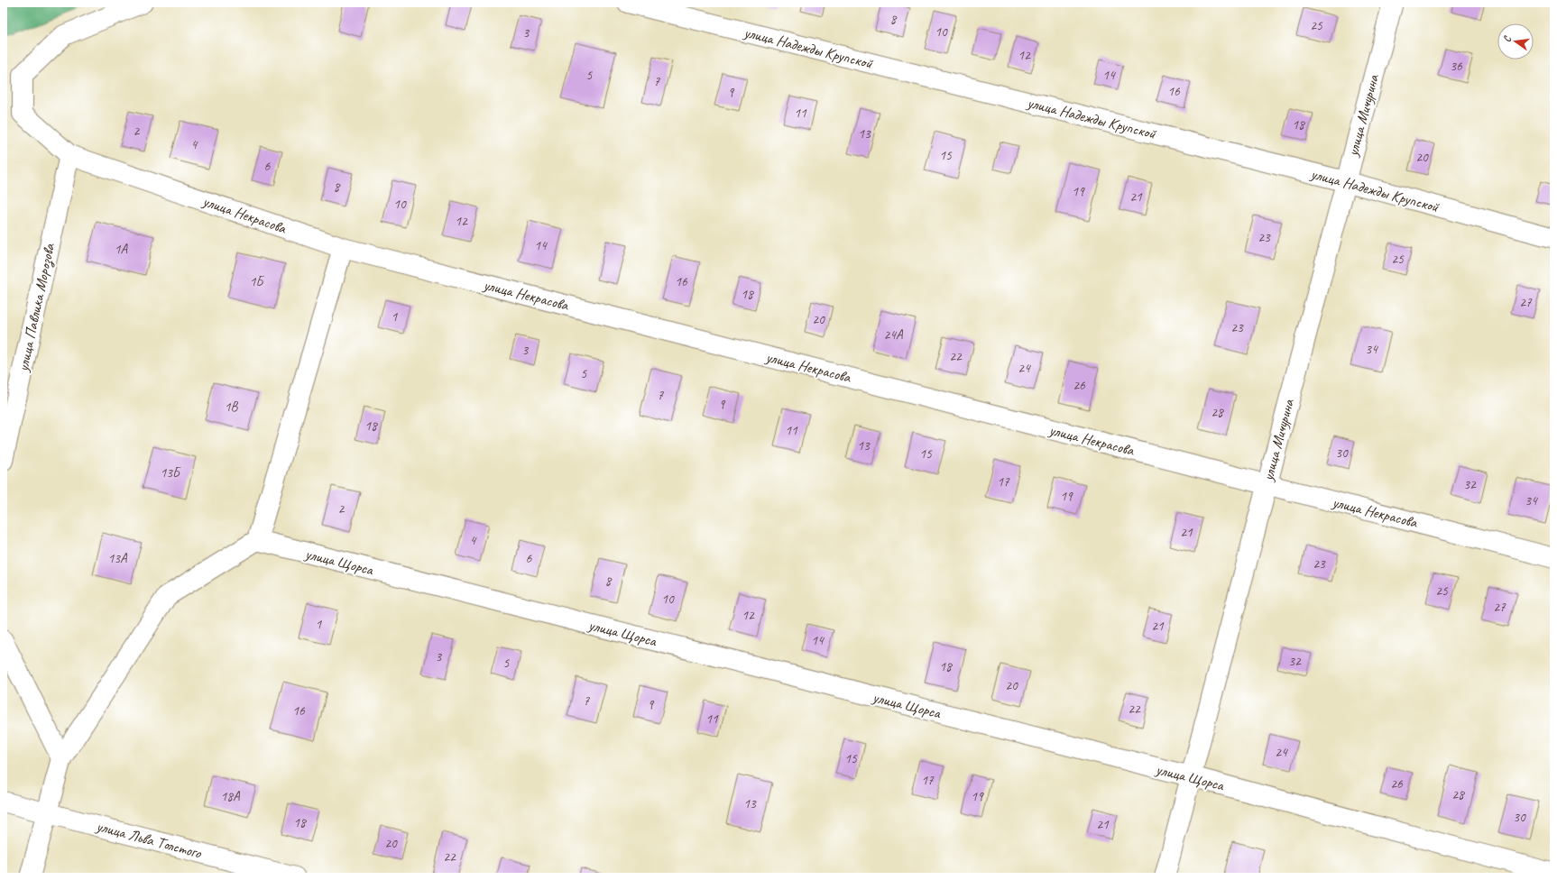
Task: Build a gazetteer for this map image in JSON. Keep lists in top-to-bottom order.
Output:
{
  "streets": {
    "street": [
      "улица Надежды Крупской",
      "улица Мичурина",
      "улица Некрасова",
      "улица Павлика Морозова",
      "улица Щорса",
      "улица Льва Толстого"
    ]
  },
  "crossings": [
    ["улица Надежды Крупской", "улица Мичурина"],
    ["улица Мичурина", "улица Некрасова"],
    ["улица Мичурина", "улица Щорса"],
    ["улица Некрасова", "улица Павлика Морозова"]
  ],
  "house_numbers": [
    "8",
    "25",
    "10",
    "3",
    "12",
    "36",
    "5",
    "14",
    "7",
    "16",
    "9",
    "11",
    "18",
    "2",
    "13",
    "4",
    "15",
    "20",
    "6",
    "8",
    "19",
    "21",
    "10",
    "12",
    "23",
    "14",
    "1А",
    "25",
    "1Б",
    "16",
    "18",
    "27",
    "1",
    "20",
    "23",
    "24А",
    "34",
    "3",
    "22",
    "24",
    "5",
    "26",
    "7",
    "9",
    "1В",
    "28",
    "18",
    "11",
    "13",
    "30",
    "15",
    "13Б",
    "17",
    "32",
    "19",
    "34",
    "2",
    "21",
    "4",
    "13А",
    "6",
    "23",
    "8",
    "25",
    "10",
    "27",
    "12",
    "1",
    "21",
    "14",
    "3",
    "32",
    "5",
    "18",
    "20",
    "7",
    "9",
    "22",
    "16",
    "11",
    "24",
    "15",
    "17",
    "26",
    "28",
    "18А",
    "19",
    "13",
    "30",
    "18",
    "21",
    "20",
    "22"
  ],
  "north": "left"
}
